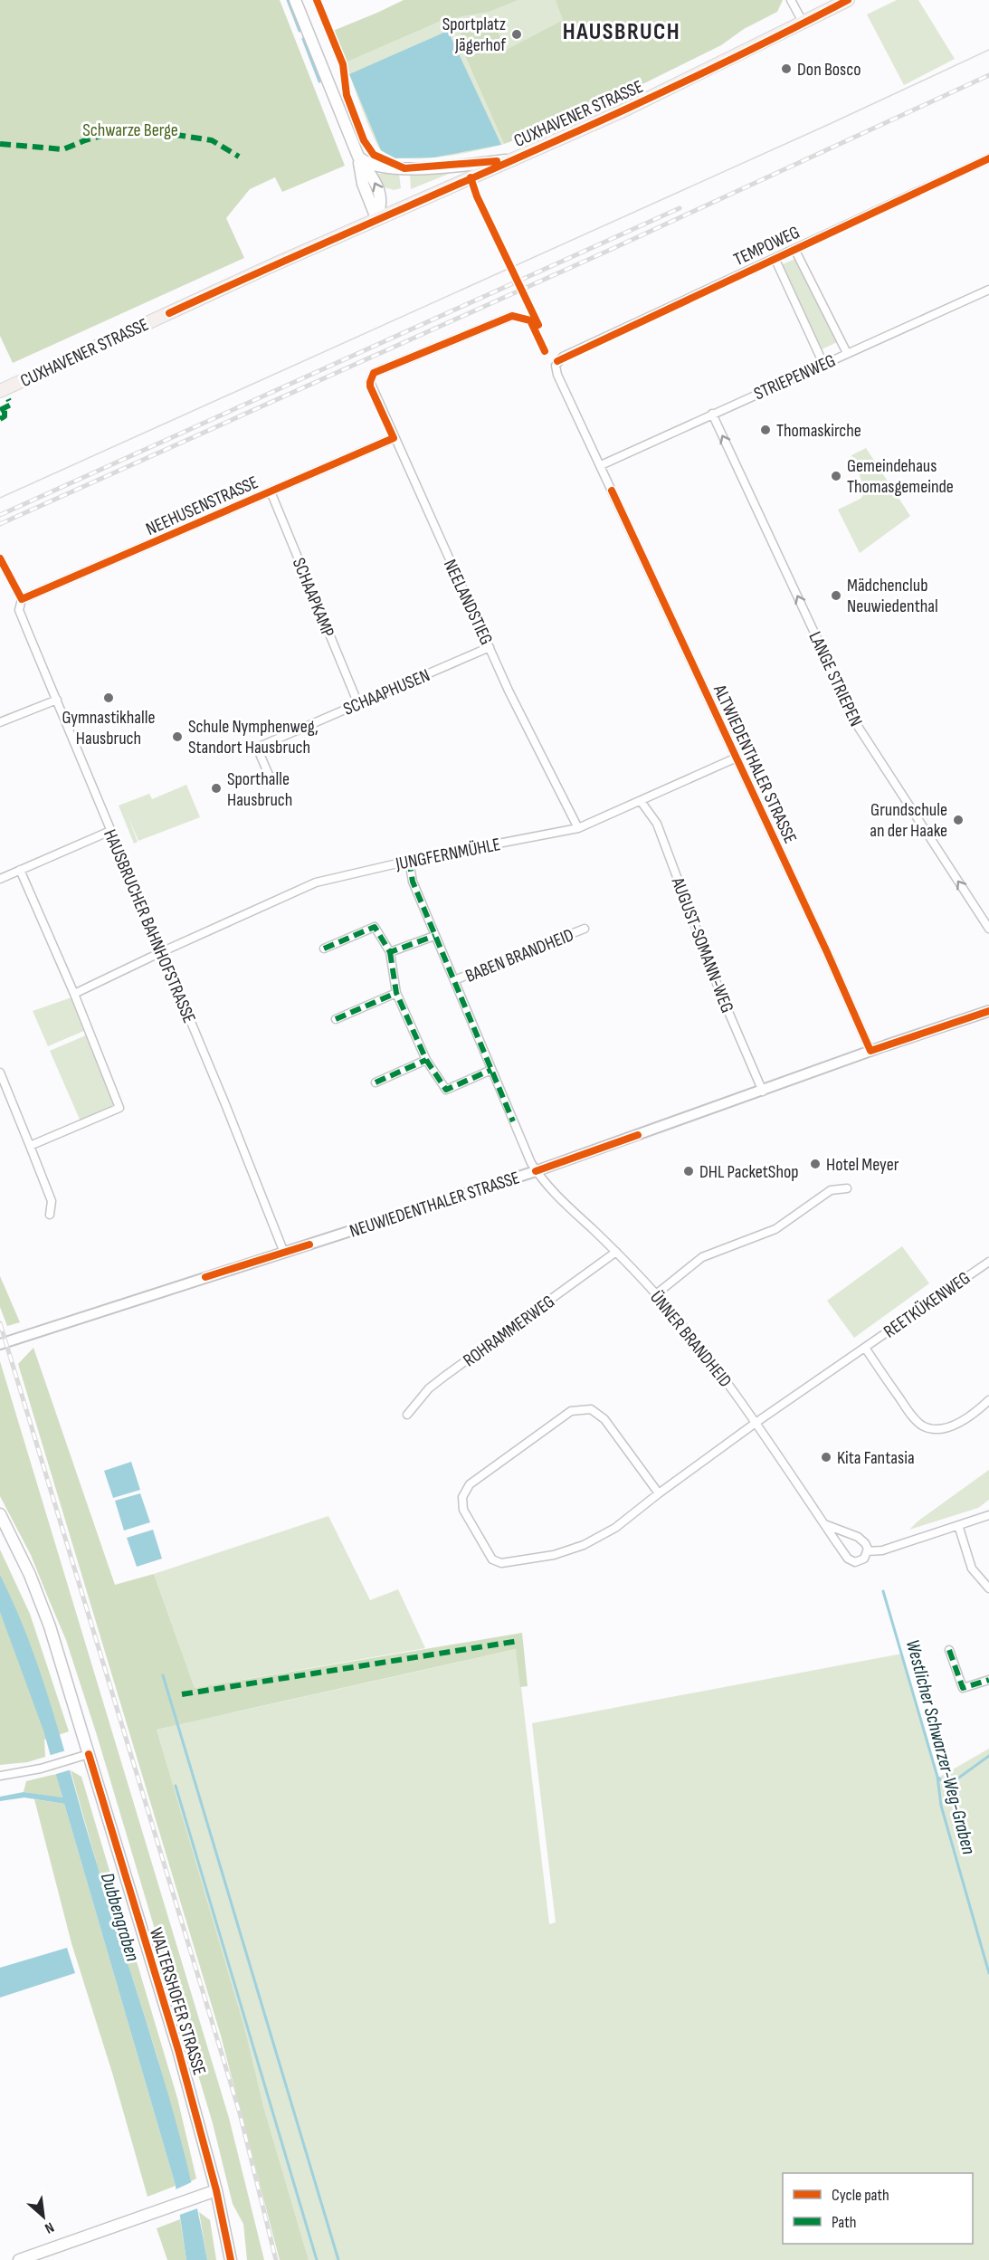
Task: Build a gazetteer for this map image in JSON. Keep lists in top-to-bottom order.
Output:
{
  "streets": {
    "main road": ["CUXHAVENER STRASSE", "WALTERSHOFER STRASSE"],
    "street": [
      "TEMPOWEG",
      "STRIEPENWEG",
      "NEEHUSENSTRASSE",
      "SCHAAPKAMP",
      "NEELANDSTIEG",
      "LANGE STRIEPEN",
      "SCHAAPHUSEN",
      "ALTWIEDENTHALER STRASSE",
      "JUNGFERNMÜHLE",
      "HAUSBRUCHER BAHNHOFSTRASSE",
      "AUGUST-SOMANN-WEG",
      "BABEN BRANDHEID",
      "NEUWIEDENTHALER STRASSE",
      "REETKÜKENWEG",
      "ROHRAMMERWEG",
      "ÜNNER BRANDHEID"
    ]
  },
  "crossings": [
    ["TEMPOWEG", "ALTWIEDENTHALER STRASSE"],
    ["STRIEPENWEG", "LANGE STRIEPEN"],
    ["STRIEPENWEG", "ALTWIEDENTHALER STRASSE"],
    ["NEEHUSENSTRASSE", "SCHAAPKAMP"],
    ["NEEHUSENSTRASSE", "NEELANDSTIEG"],
    ["NEEHUSENSTRASSE", "HAUSBRUCHER BAHNHOFSTRASSE"],
    ["SCHAAPKAMP", "SCHAAPHUSEN"],
    ["NEELANDSTIEG", "SCHAAPHUSEN"],
    ["NEELANDSTIEG", "JUNGFERNMÜHLE"],
    ["ALTWIEDENTHALER STRASSE", "JUNGFERNMÜHLE"],
    ["ALTWIEDENTHALER STRASSE", "NEUWIEDENTHALER STRASSE"],
    ["JUNGFERNMÜHLE", "HAUSBRUCHER BAHNHOFSTRASSE"],
    ["JUNGFERNMÜHLE", "AUGUST-SOMANN-WEG"],
    ["JUNGFERNMÜHLE", "BABEN BRANDHEID"],
    ["HAUSBRUCHER BAHNHOFSTRASSE", "NEUWIEDENTHALER STRASSE"],
    ["AUGUST-SOMANN-WEG", "NEUWIEDENTHALER STRASSE"],
    ["BABEN BRANDHEID", "NEUWIEDENTHALER STRASSE"],
    ["BABEN BRANDHEID", "ÜNNER BRANDHEID"],
    ["NEUWIEDENTHALER STRASSE", "ÜNNER BRANDHEID"],
    ["REETKÜKENWEG", "ÜNNER BRANDHEID"],
    ["ROHRAMMERWEG", "ÜNNER BRANDHEID"]
  ],
  "one_way": ["LANGE STRIEPEN"],
  "districts": ["HAUSBRUCH"],
  "water": ["Westlicher Schwarzer-Weg-Graben", "Dubbengraben"],
  "parks": ["Schwarze Berge"],
  "places": [
    "Sportplatz Jägerhof",
    "Don Bosco",
    "Thomaskirche",
    "Gemeindehaus Thomasgemeinde",
    "Mädchenclub Neuwiedenthal",
    "Gymnastikhalle Hausbruch",
    "Schule Nymphenweg, Standort Hausbruch",
    "Sporthalle Hausbruch",
    "Grundschule an der Haake",
    "Hotel Meyer",
    "DHL PacketShop",
    "Kita Fantasia"
  ],
  "legend": ["Cycle path", "Path"],
  "north": "bottom right"
}
